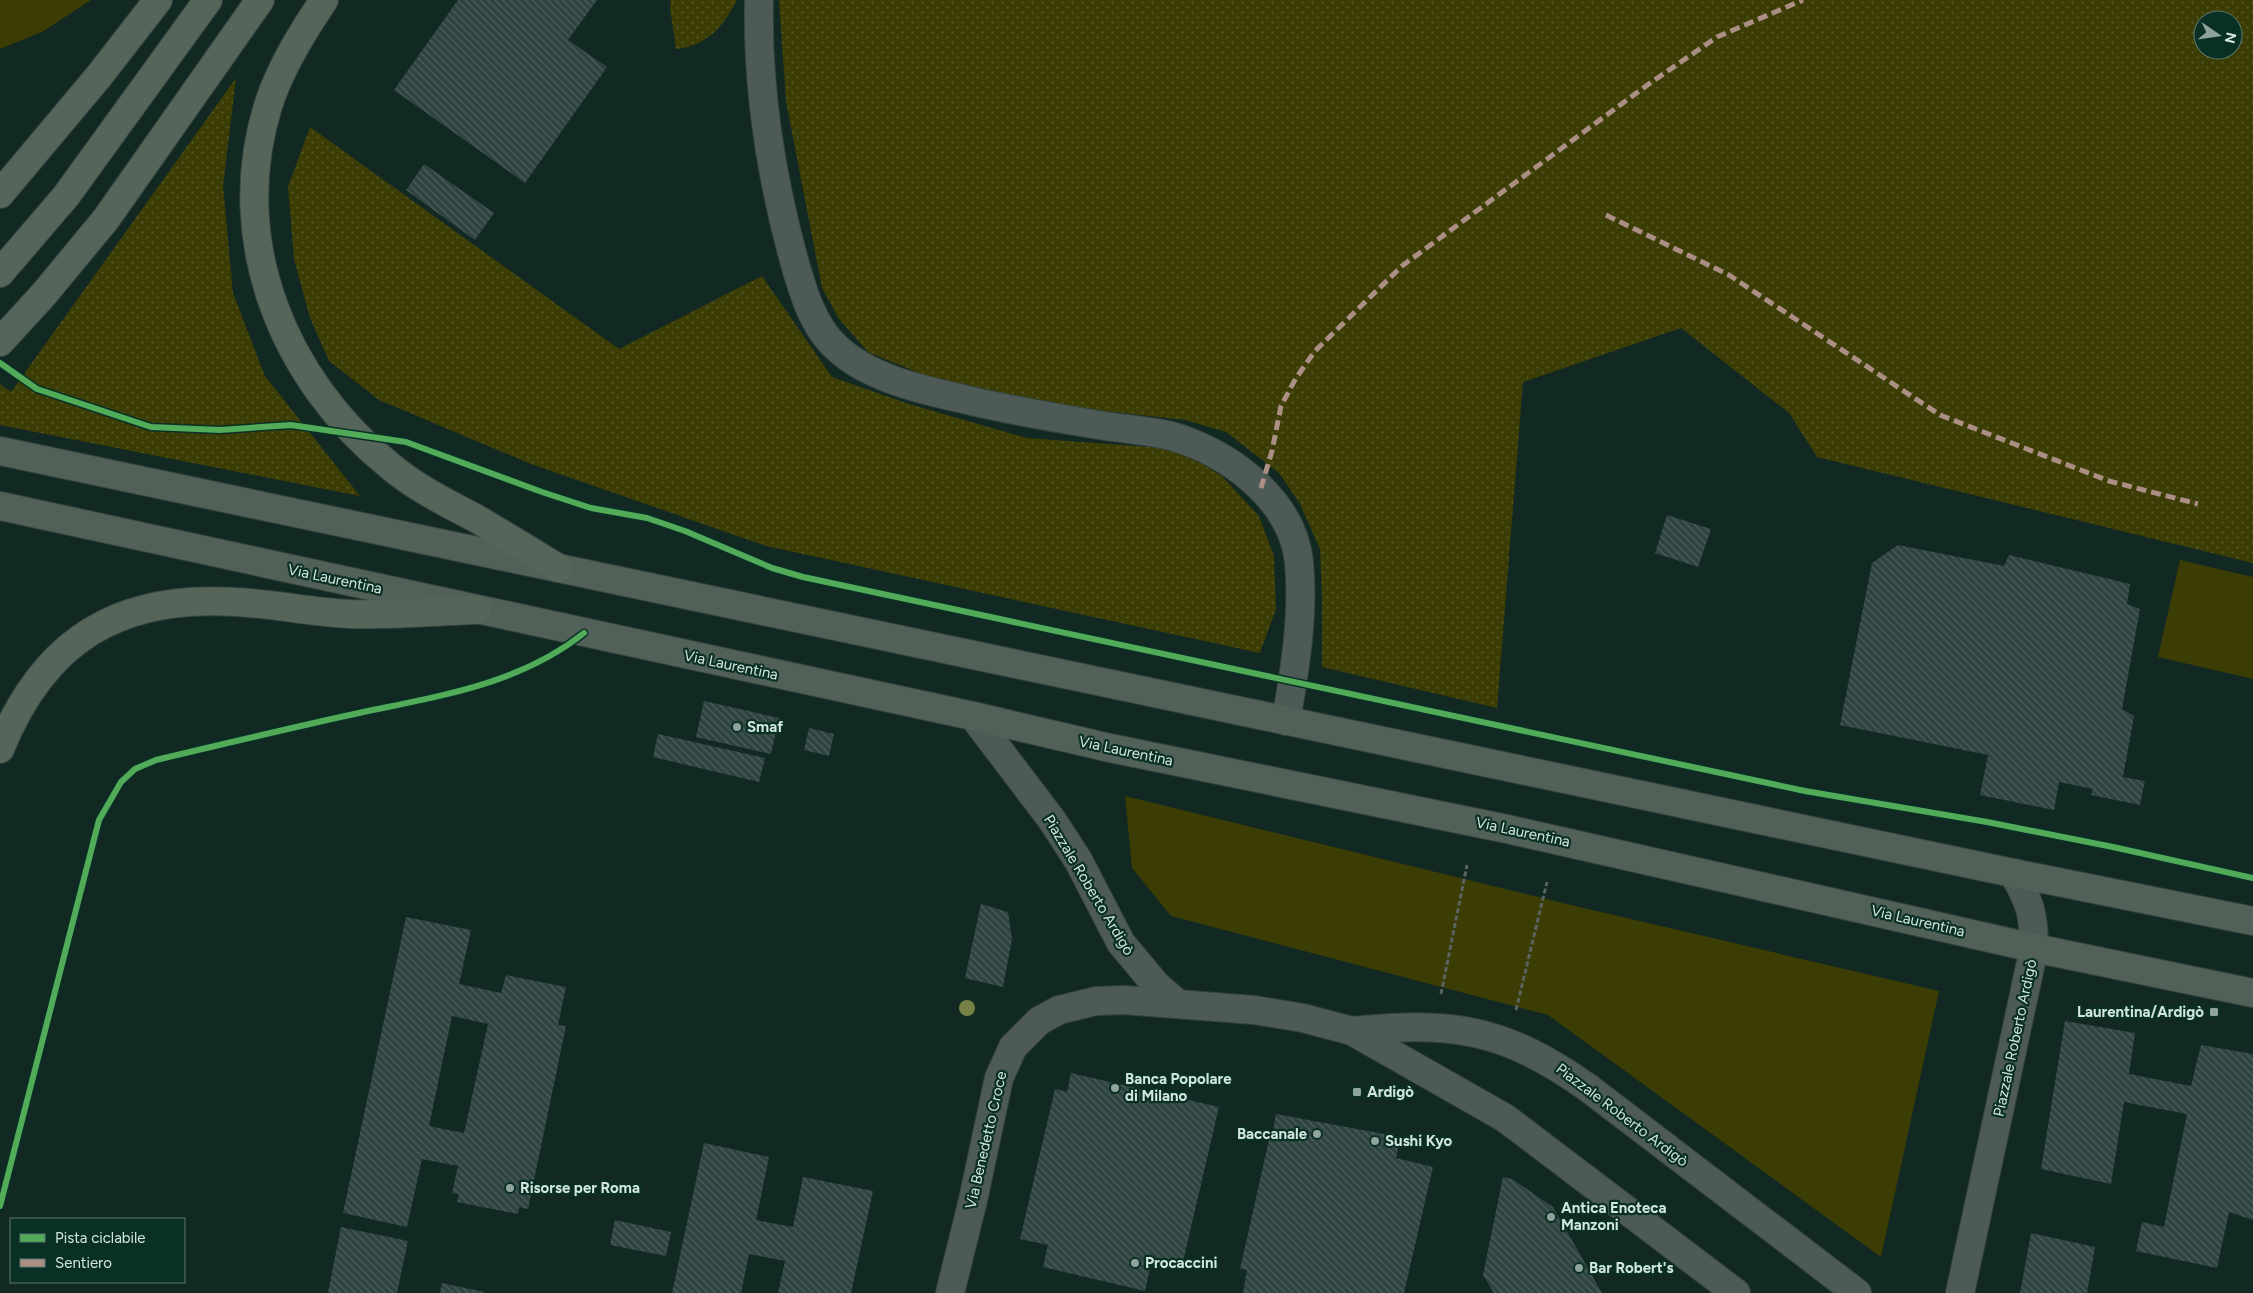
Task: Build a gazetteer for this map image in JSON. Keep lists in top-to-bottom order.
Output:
{
  "streets": {
    "main road": ["Via Laurentina"],
    "street": ["Piazzale Roberto Ardigò", "Via Benedetto Croce"]
  },
  "crossings": [
    ["Via Laurentina", "Piazzale Roberto Ardigò"],
    ["Piazzale Roberto Ardigò", "Via Benedetto Croce"]
  ],
  "places": {
    "other": [
      "Smaf",
      "Banca Popolare di Milano",
      "Baccanale",
      "Sushi Kyo",
      "Risorse per Roma",
      "Antica Enoteca Manzoni",
      "Procaccini",
      "Bar Robert's"
    ],
    "transit": ["Laurentina/Ardigò", "Ardigò"]
  },
  "legend": ["Pista ciclabile", "Sentiero"],
  "north": "right"
}
